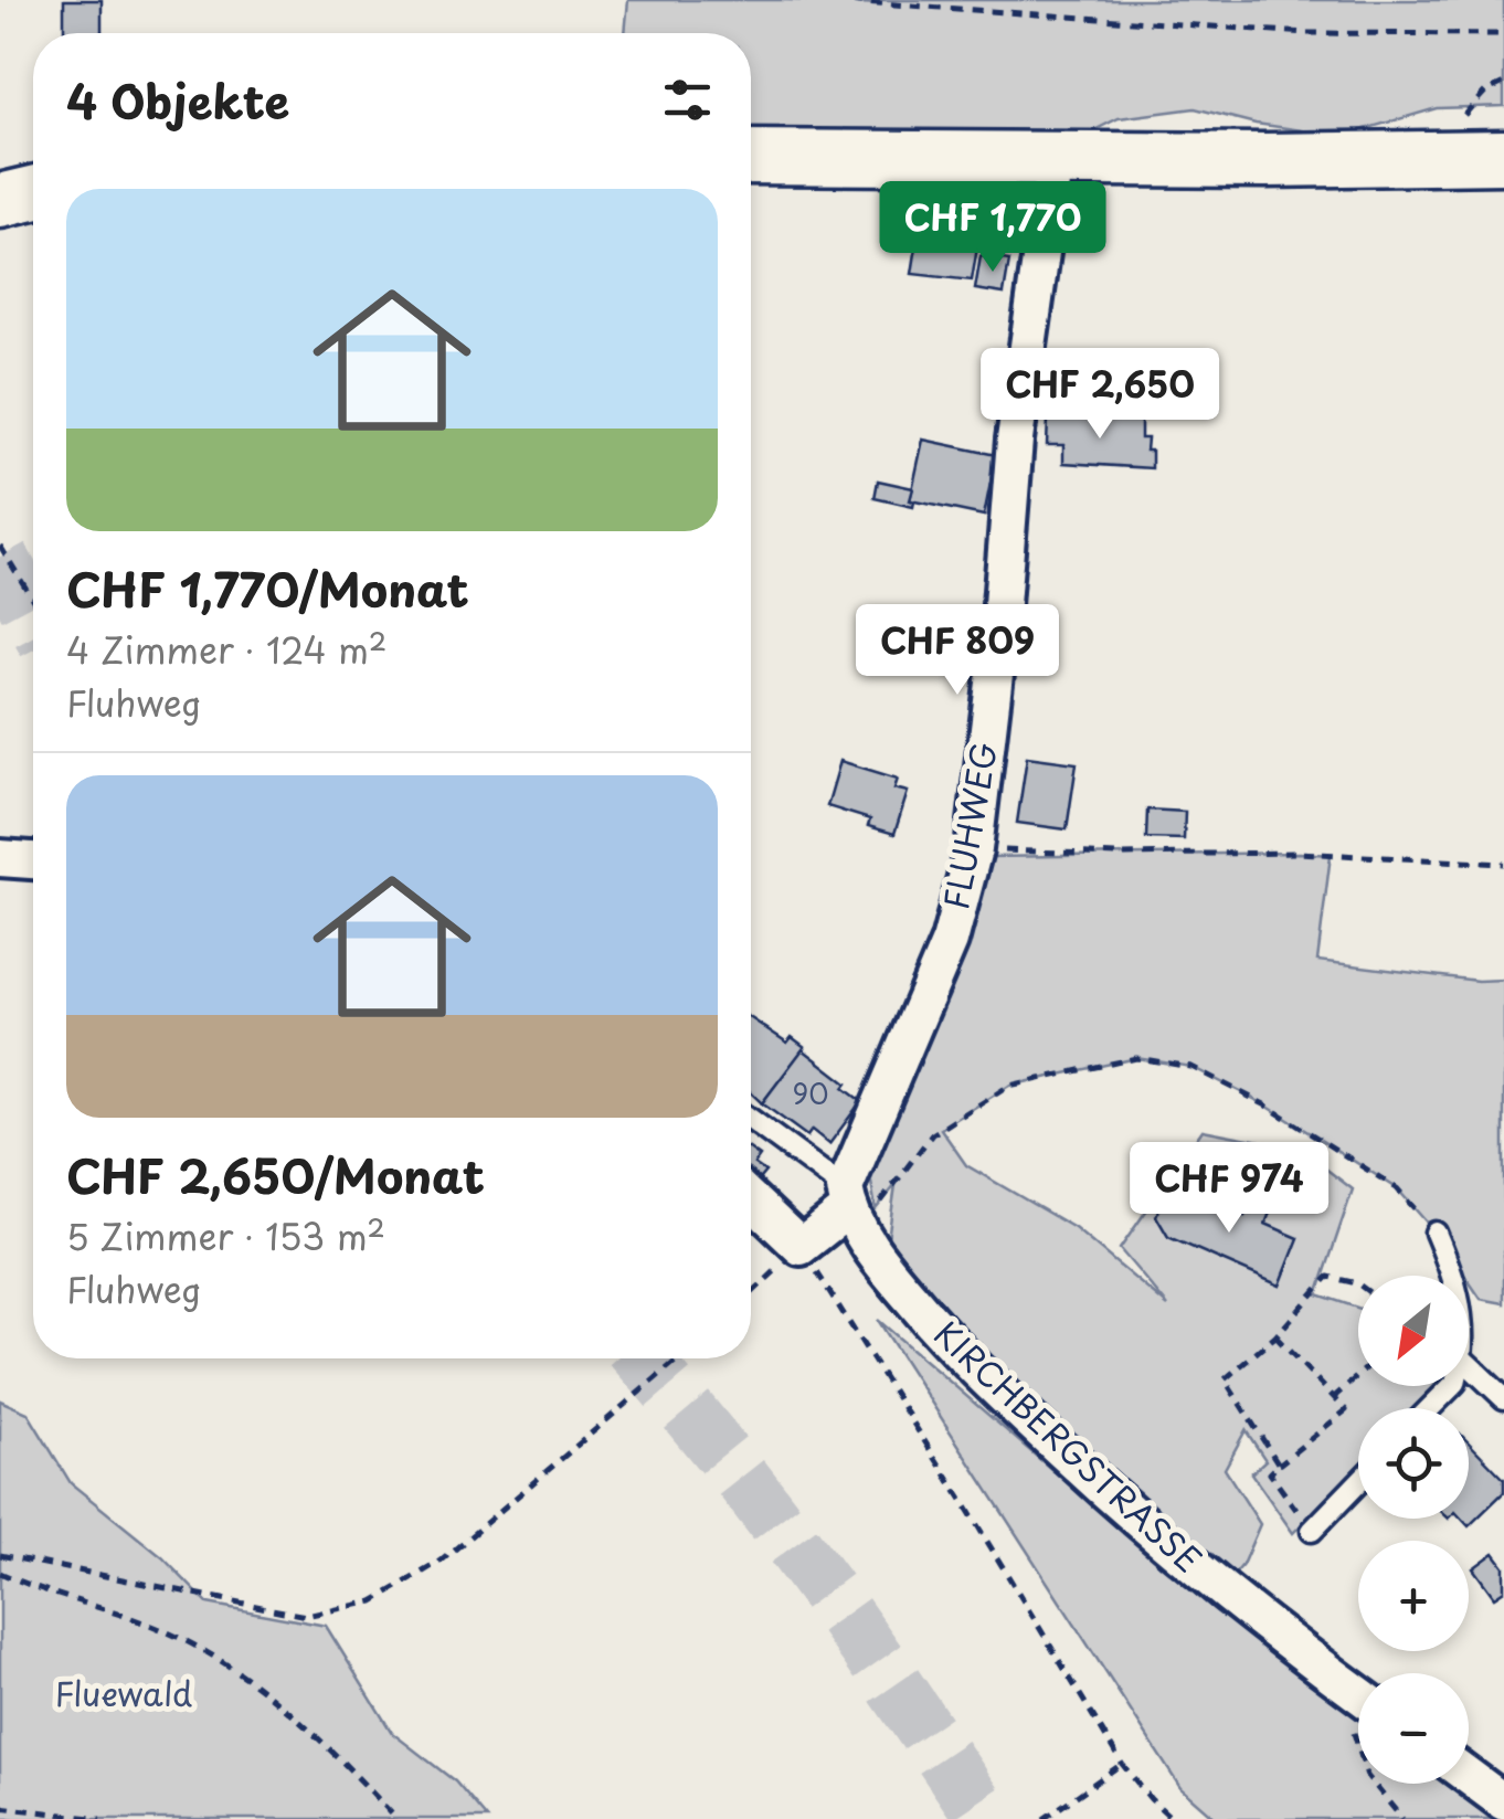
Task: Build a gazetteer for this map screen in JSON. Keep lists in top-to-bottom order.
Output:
{
  "streets": {
    "street": ["FLUHWEG", "KIRCHBERGSTRASSE"]
  },
  "crossings": [
    ["FLUHWEG", "KIRCHBERGSTRASSE"]
  ],
  "parks": ["Fluewald"],
  "house_numbers": ["90"],
  "north": "bottom left",
  "page": {
    "heading": "4 Objekte",
    "list": [
      {
        "name": "CHF 1,770/Monat",
        "note": "4 Zimmer · 124 m² · Fluhweg"
      },
      {
        "name": "CHF 2,650/Monat",
        "note": "5 Zimmer · 153 m² · Fluhweg"
      }
    ],
    "price": [
      "CHF 1,770",
      "CHF 2,650",
      "CHF 809",
      "CHF 974"
    ],
    "map_buttons": ["+", "−"]
  }
}
